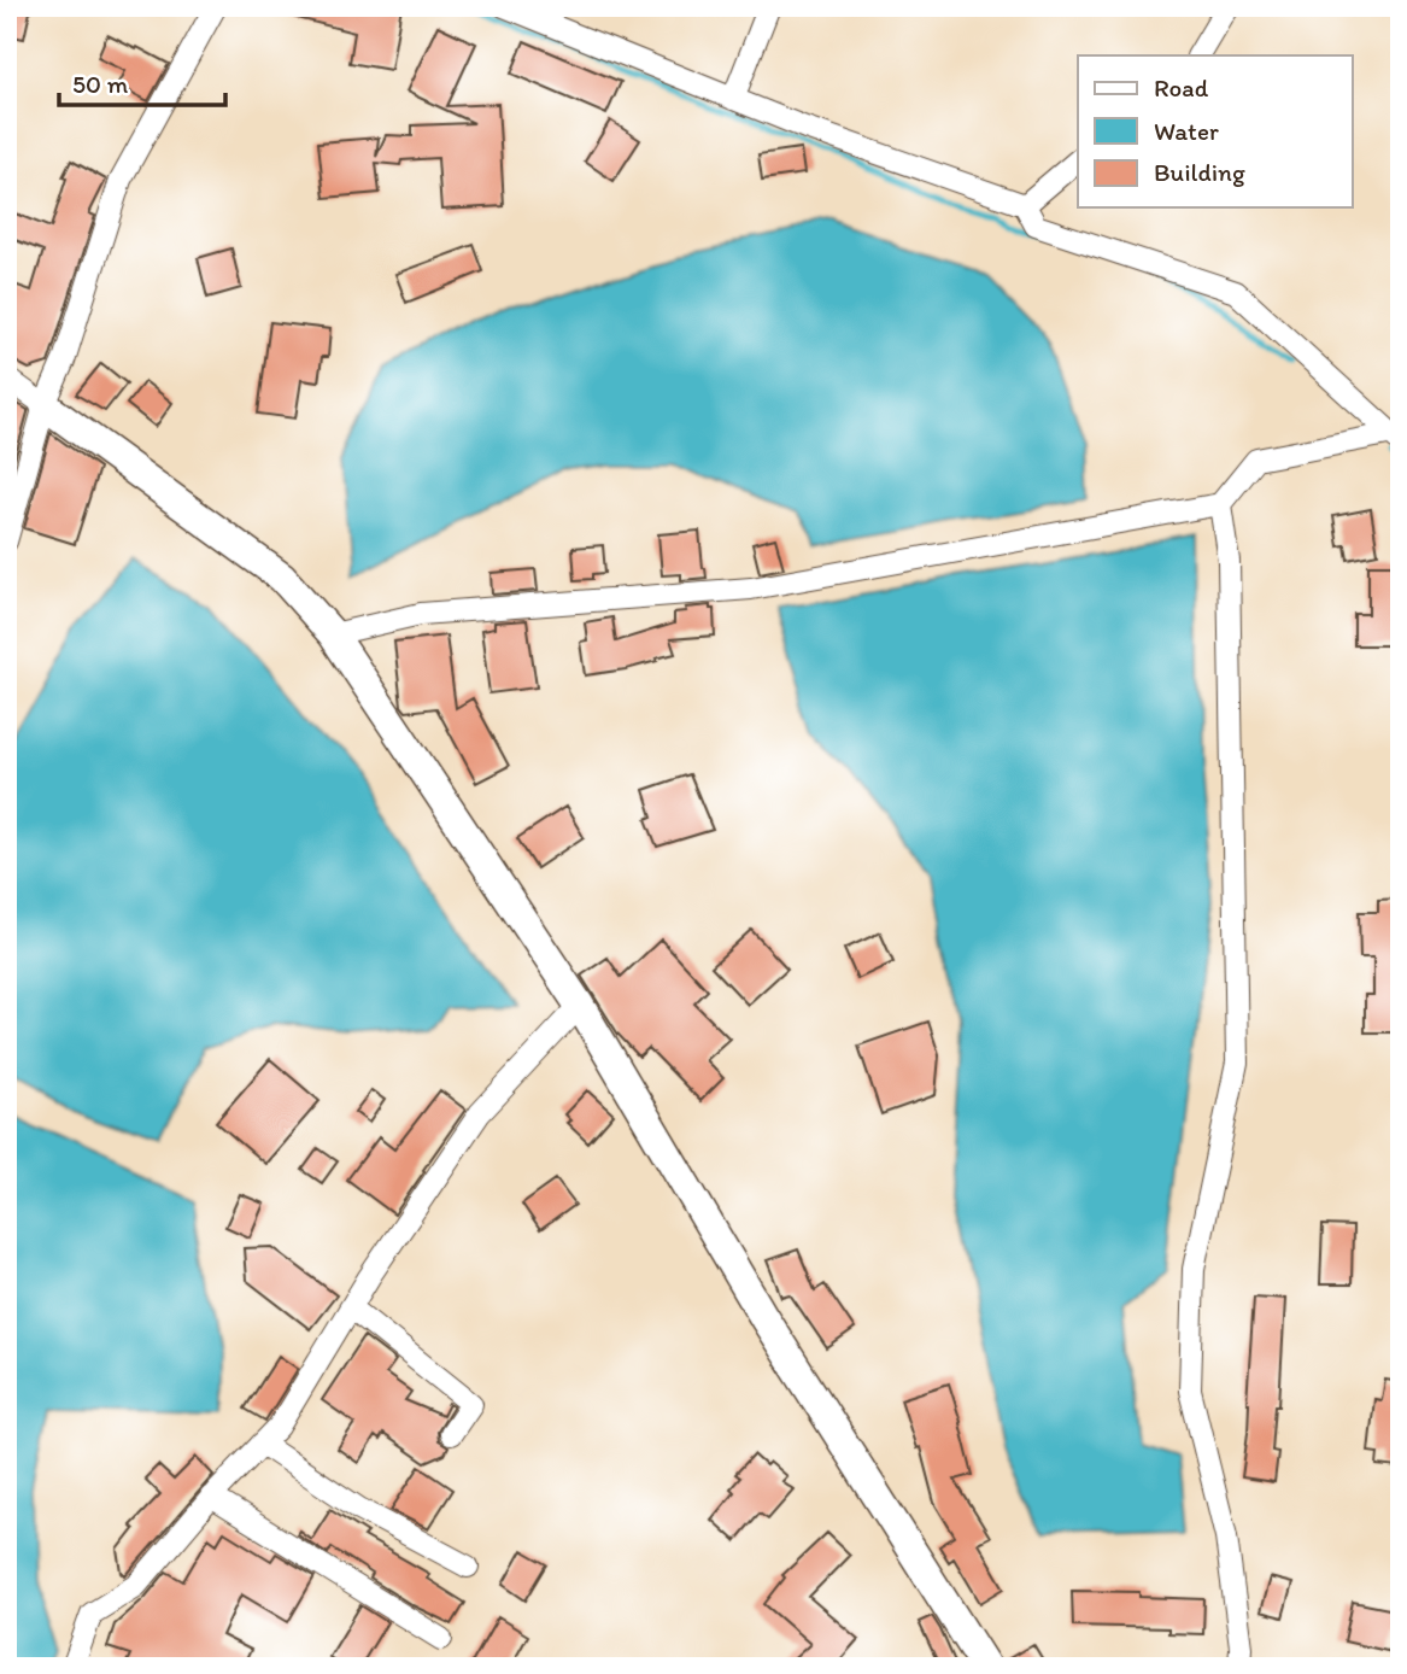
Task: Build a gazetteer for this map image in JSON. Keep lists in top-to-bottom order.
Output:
{
  "legend": ["Road", "Water", "Building"],
  "scale_bar": "50 m"
}
